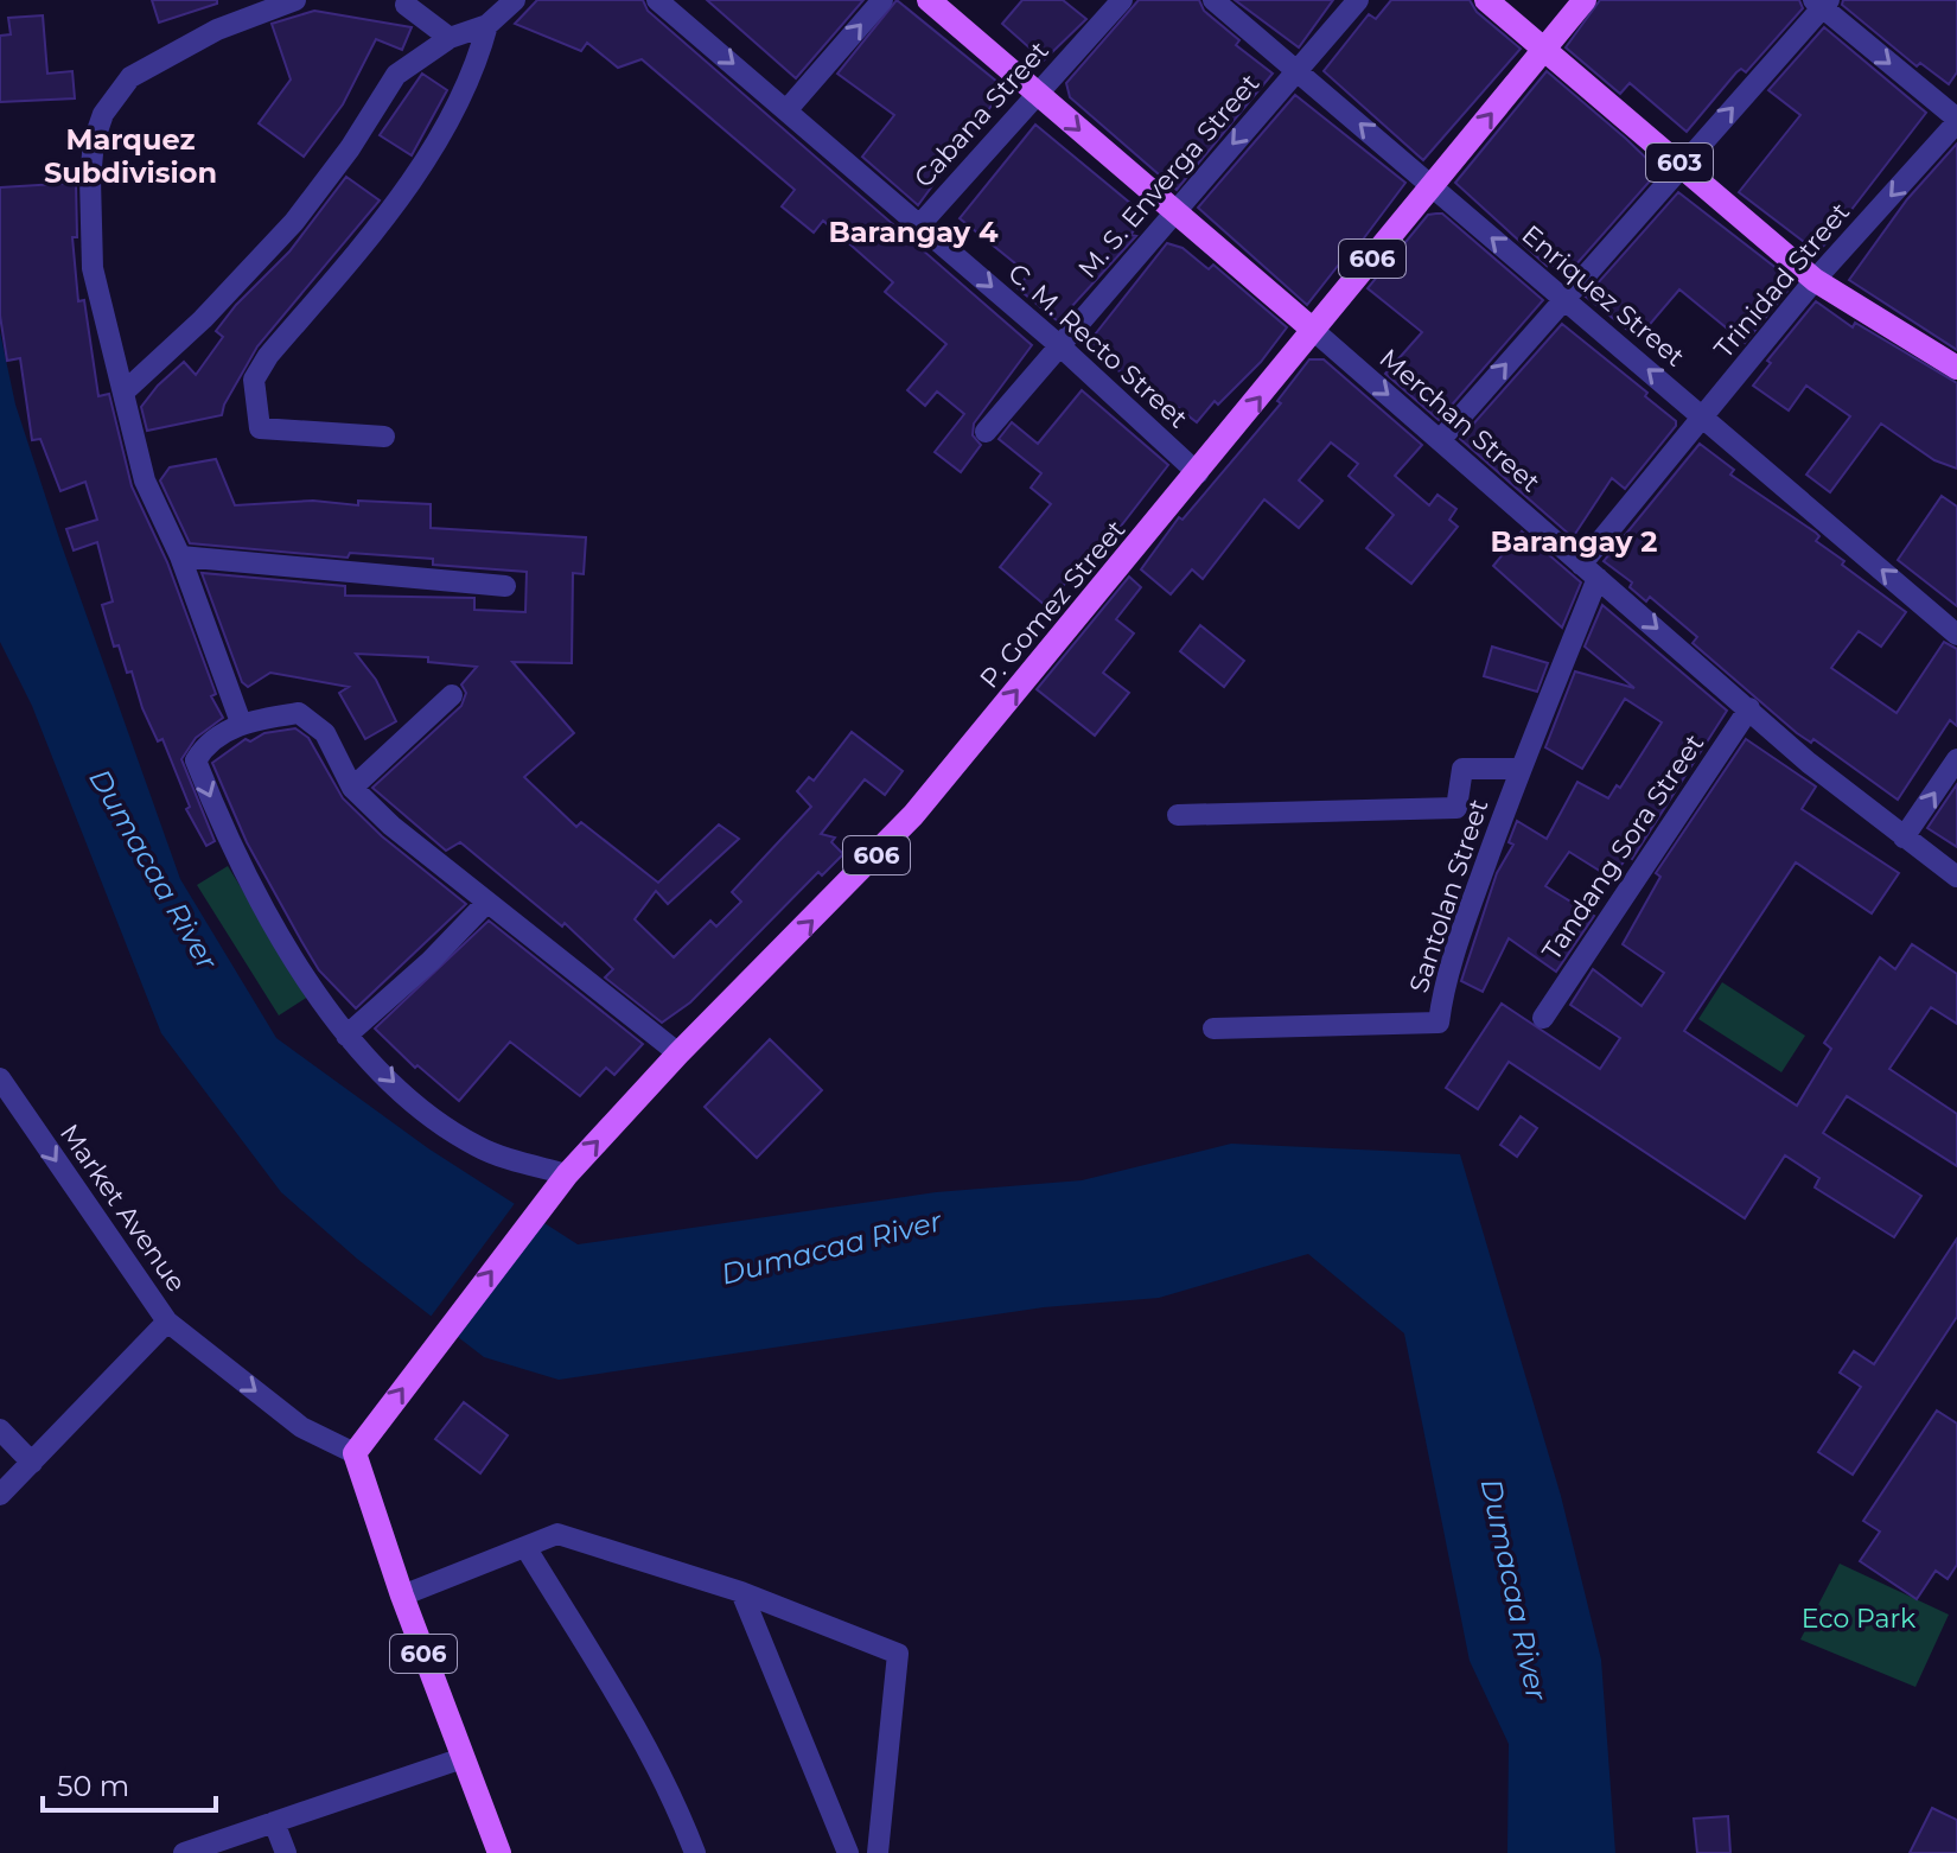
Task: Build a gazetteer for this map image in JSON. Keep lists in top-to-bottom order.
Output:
{
  "streets": {
    "main road": [
      "603",
      "606",
      "Merchan Street",
      "P. Gomez Street"
    ],
    "street": [
      "Cabana Street",
      "M. S. Enverga Street",
      "Trinidad Street",
      "Enriquez Street",
      "C. M. Recto Street",
      "Tandang Sora Street",
      "Santolan Street",
      "Market Avenue"
    ]
  },
  "crossings": [
    ["Cabana Street", "C. M. Recto Street"],
    ["Cabana Street", "Merchan Street"],
    ["603", "Trinidad Street"],
    ["603", "P. Gomez Street"],
    ["M. S. Enverga Street", "Enriquez Street"],
    ["M. S. Enverga Street", "C. M. Recto Street"],
    ["M. S. Enverga Street", "Merchan Street"],
    ["606", "P. Gomez Street"],
    ["606", "Market Avenue"],
    ["Trinidad Street", "Enriquez Street"],
    ["Trinidad Street", "Merchan Street"],
    ["Trinidad Street", "Santolan Street"],
    ["Enriquez Street", "P. Gomez Street"],
    ["C. M. Recto Street", "P. Gomez Street"],
    ["Merchan Street", "P. Gomez Street"],
    ["Merchan Street", "Tandang Sora Street"],
    ["Merchan Street", "Santolan Street"],
    ["P. Gomez Street", "Market Avenue"]
  ],
  "one_way": [
    "Enriquez Street",
    "C. M. Recto Street",
    "Merchan Street",
    "P. Gomez Street",
    "Market Avenue"
  ],
  "districts": ["Marquez Subdivision", "Barangay 4", "Barangay 2"],
  "water": ["Dumacaa River"],
  "parks": ["Eco Park"],
  "scale_bar": "50 m"
}
